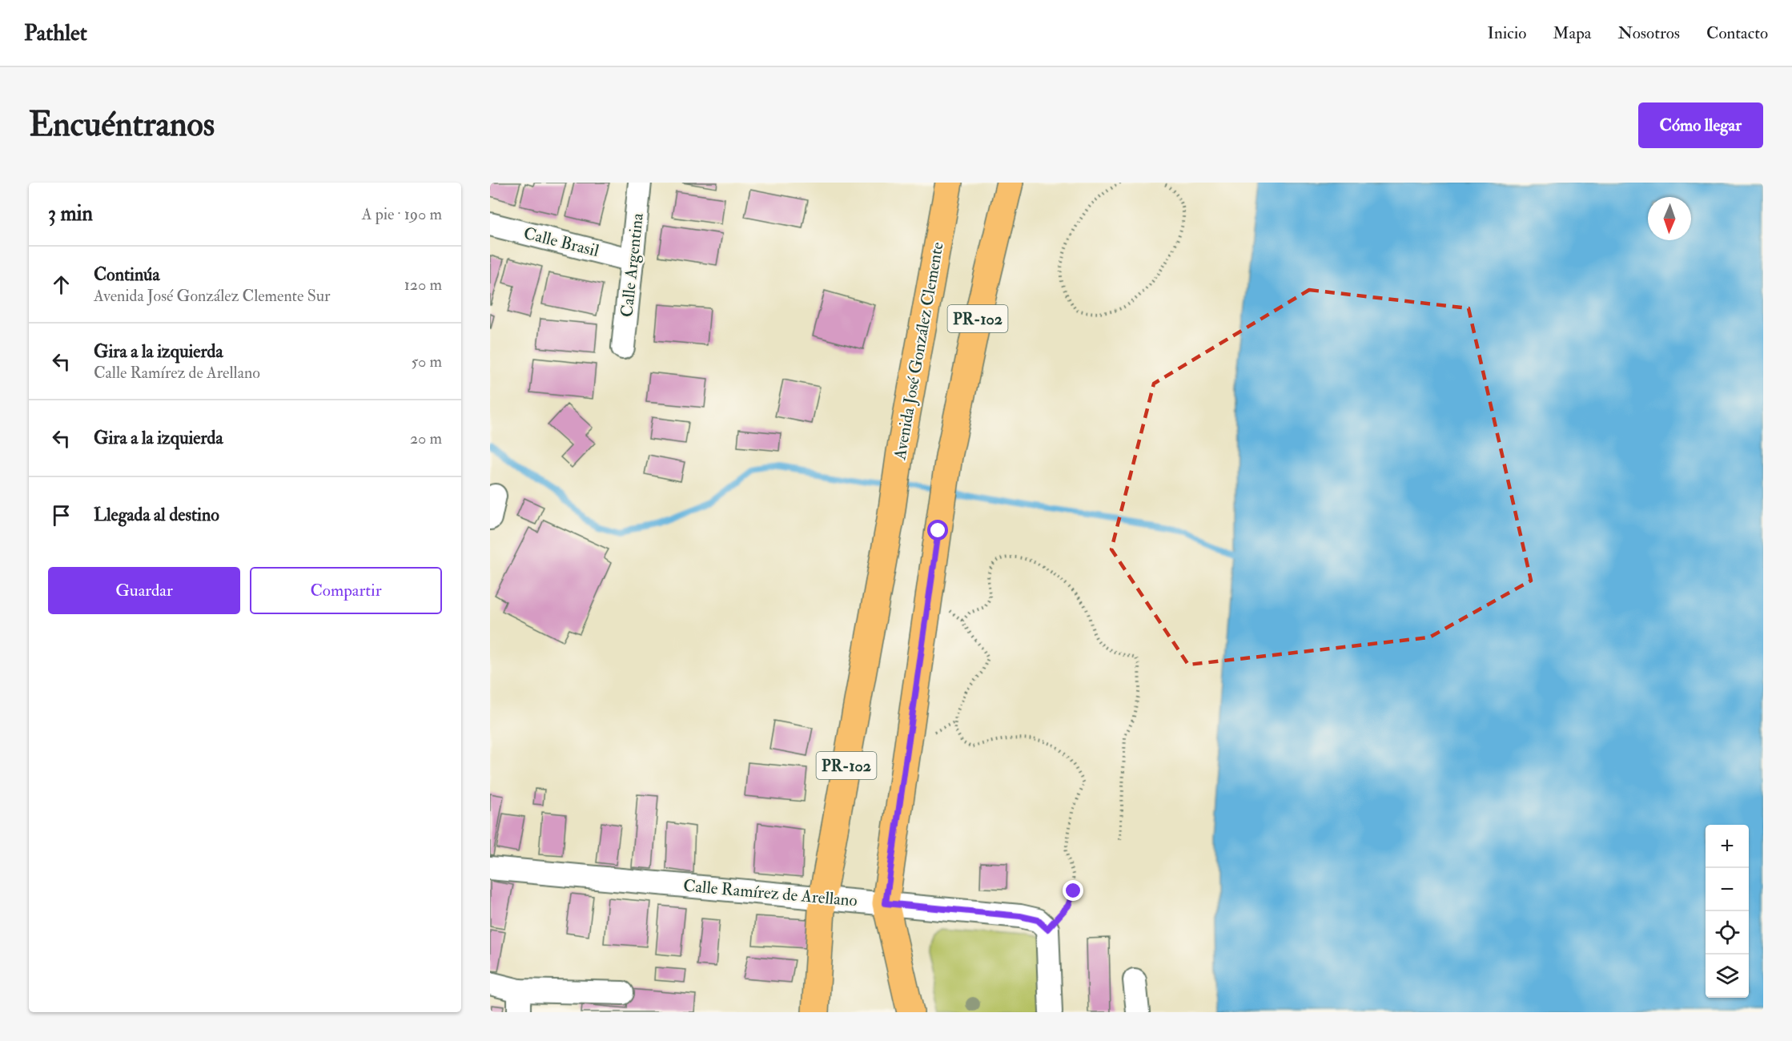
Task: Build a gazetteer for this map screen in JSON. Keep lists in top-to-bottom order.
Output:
{
  "streets": {
    "main road": ["PR-102", "Avenida José González Clemente"],
    "street": ["Calle Brasil", "Calle Argentina", "Calle Ramírez de Arellano"]
  },
  "crossings": [
    ["Calle Brasil", "Calle Argentina"],
    ["PR-102", "Avenida José González Clemente"],
    ["PR-102", "Calle Ramírez de Arellano"],
    ["Avenida José González Clemente", "Calle Ramírez de Arellano"]
  ],
  "north": "bottom",
  "page": {
    "header": "Pathlet",
    "nav": [
      "Inicio",
      "Mapa",
      "Nosotros",
      "Contacto"
    ],
    "buttons": [
      "Cómo llegar",
      ["Guardar", "Compartir"]
    ],
    "title": "Encuéntranos",
    "heading": ["3 min", "A pie · 190 m"],
    "list": [
      ["Continúa", "Avenida José González Clemente Sur", "120 m"],
      ["Gira a la izquierda", "Calle Ramírez de Arellano", "50 m"],
      ["Gira a la izquierda", "20 m"],
      "Llegada al destino"
    ],
    "map_buttons": ["+", "−"]
  }
}
